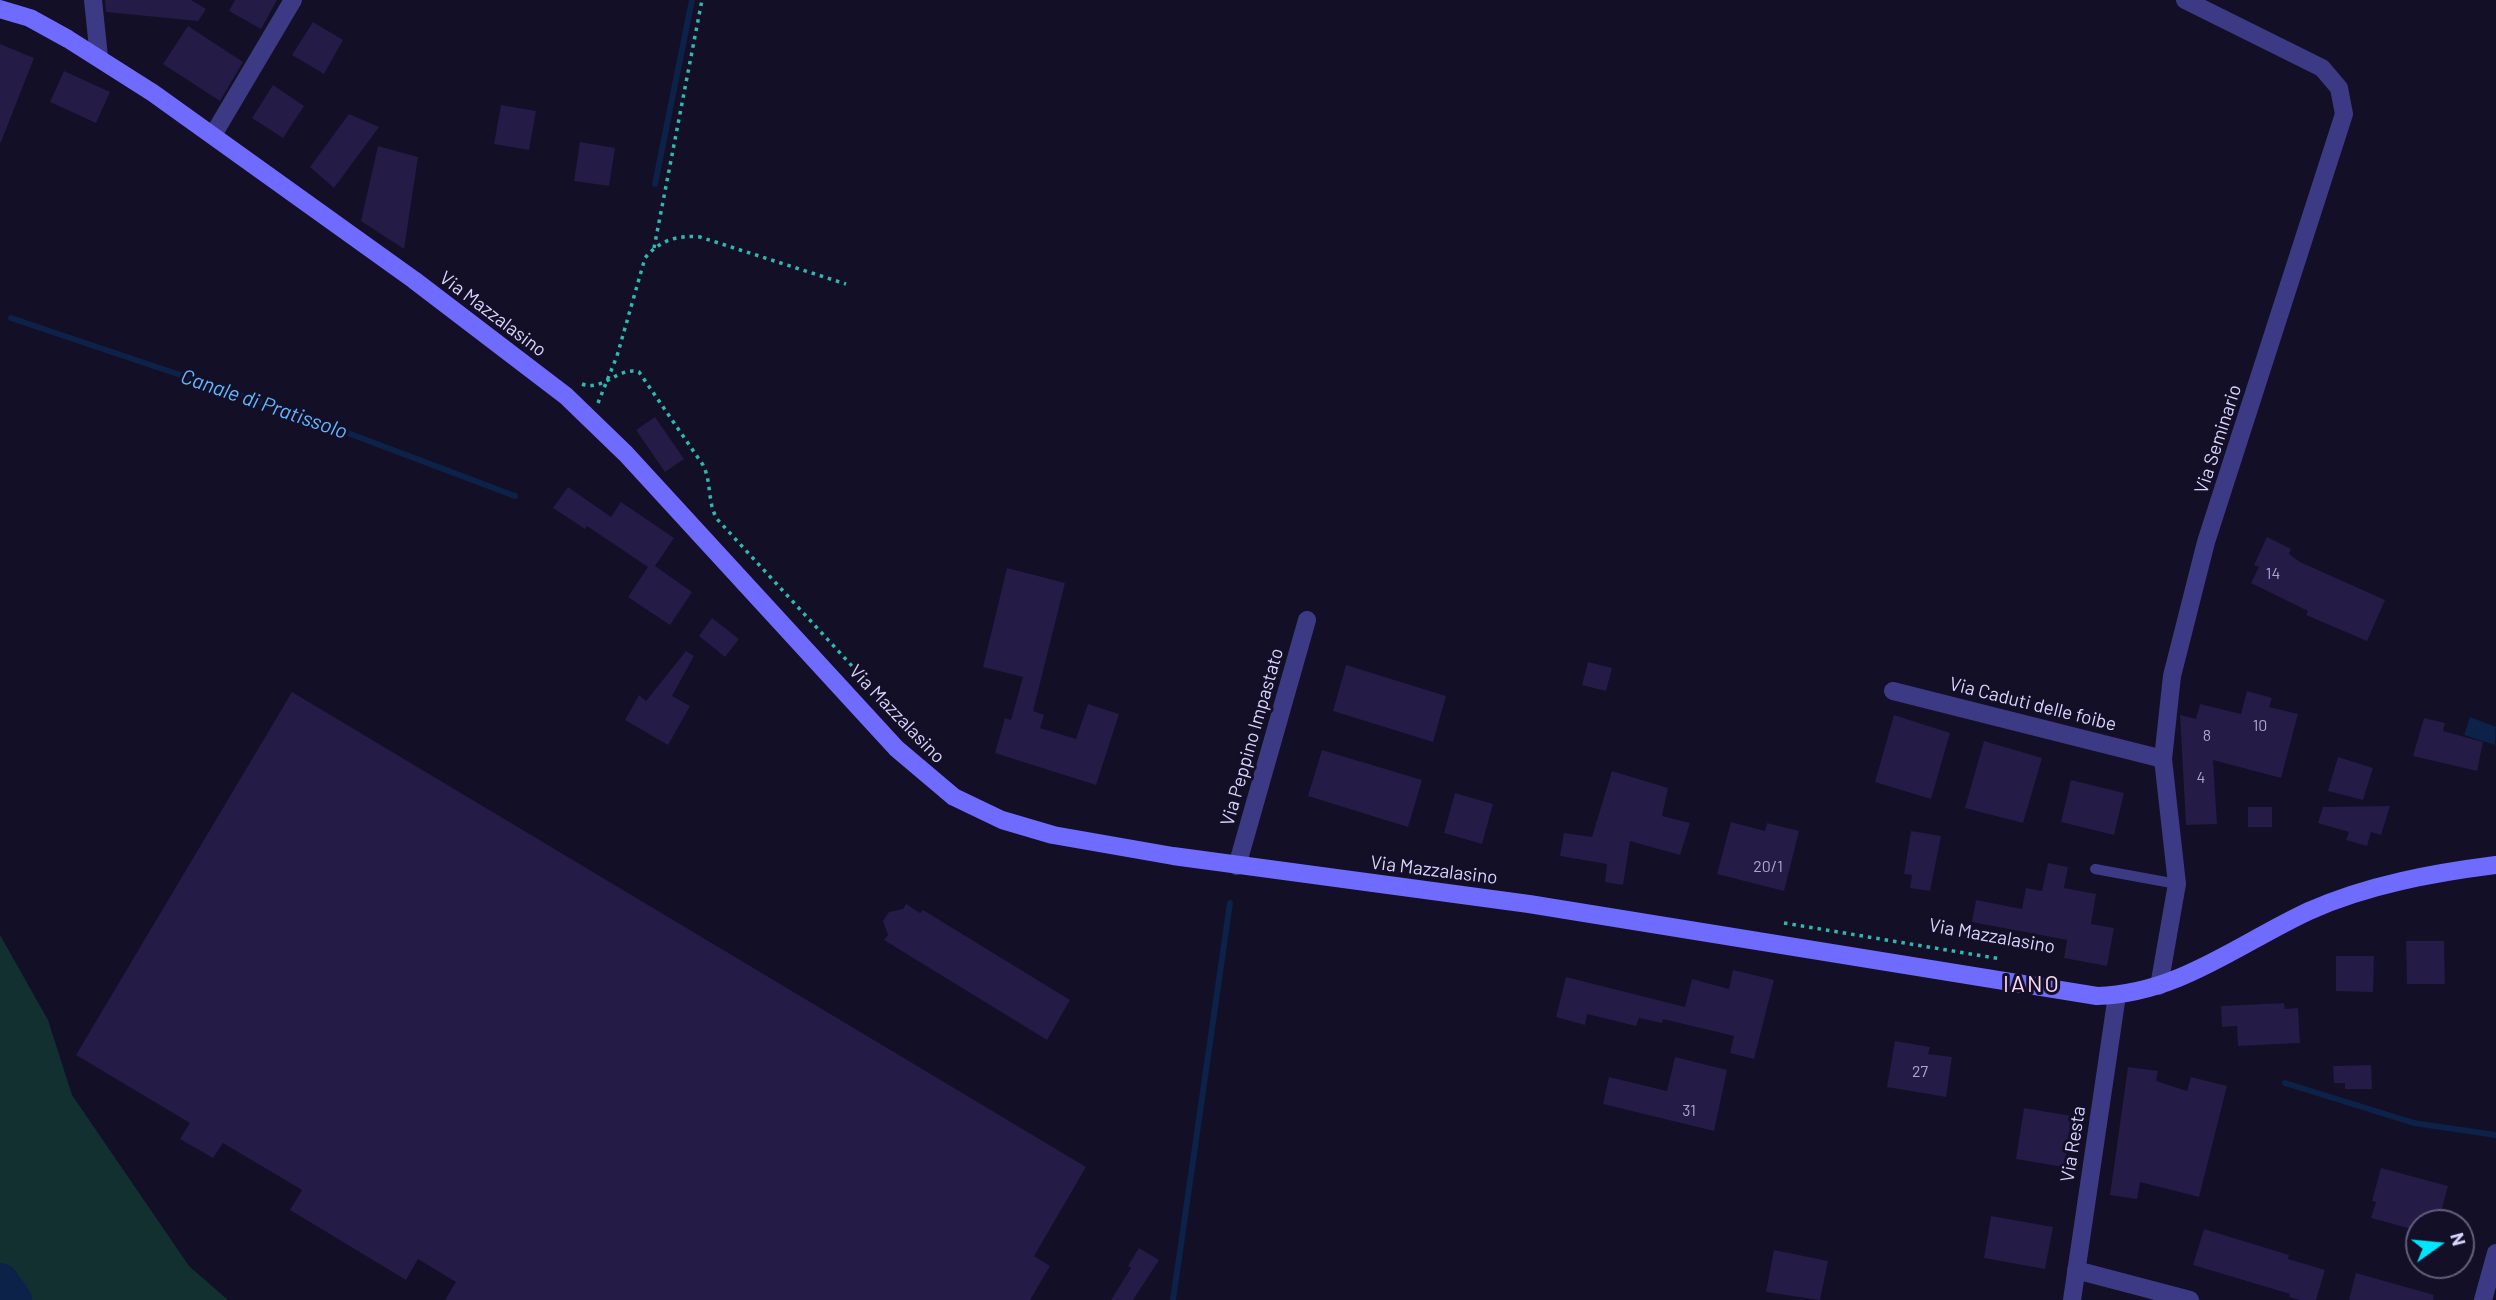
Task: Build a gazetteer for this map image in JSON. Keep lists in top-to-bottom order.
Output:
{
  "streets": {
    "main road": ["Via Mazzalasino"],
    "street": [
      "Via Seminario",
      "Via Caduti delle foibe",
      "Via Peppino Impastato",
      "Via Resta"
    ]
  },
  "crossings": [
    ["Via Mazzalasino", "Via Seminario"],
    ["Via Mazzalasino", "Via Peppino Impastato"],
    ["Via Mazzalasino", "Via Resta"],
    ["Via Seminario", "Via Caduti delle foibe"]
  ],
  "districts": ["IANO"],
  "water": ["Canale di Pratissolo"],
  "house_numbers": [
    "14",
    "10",
    "8",
    "4",
    "20/1",
    "27",
    "31"
  ],
  "north": "right"
}
